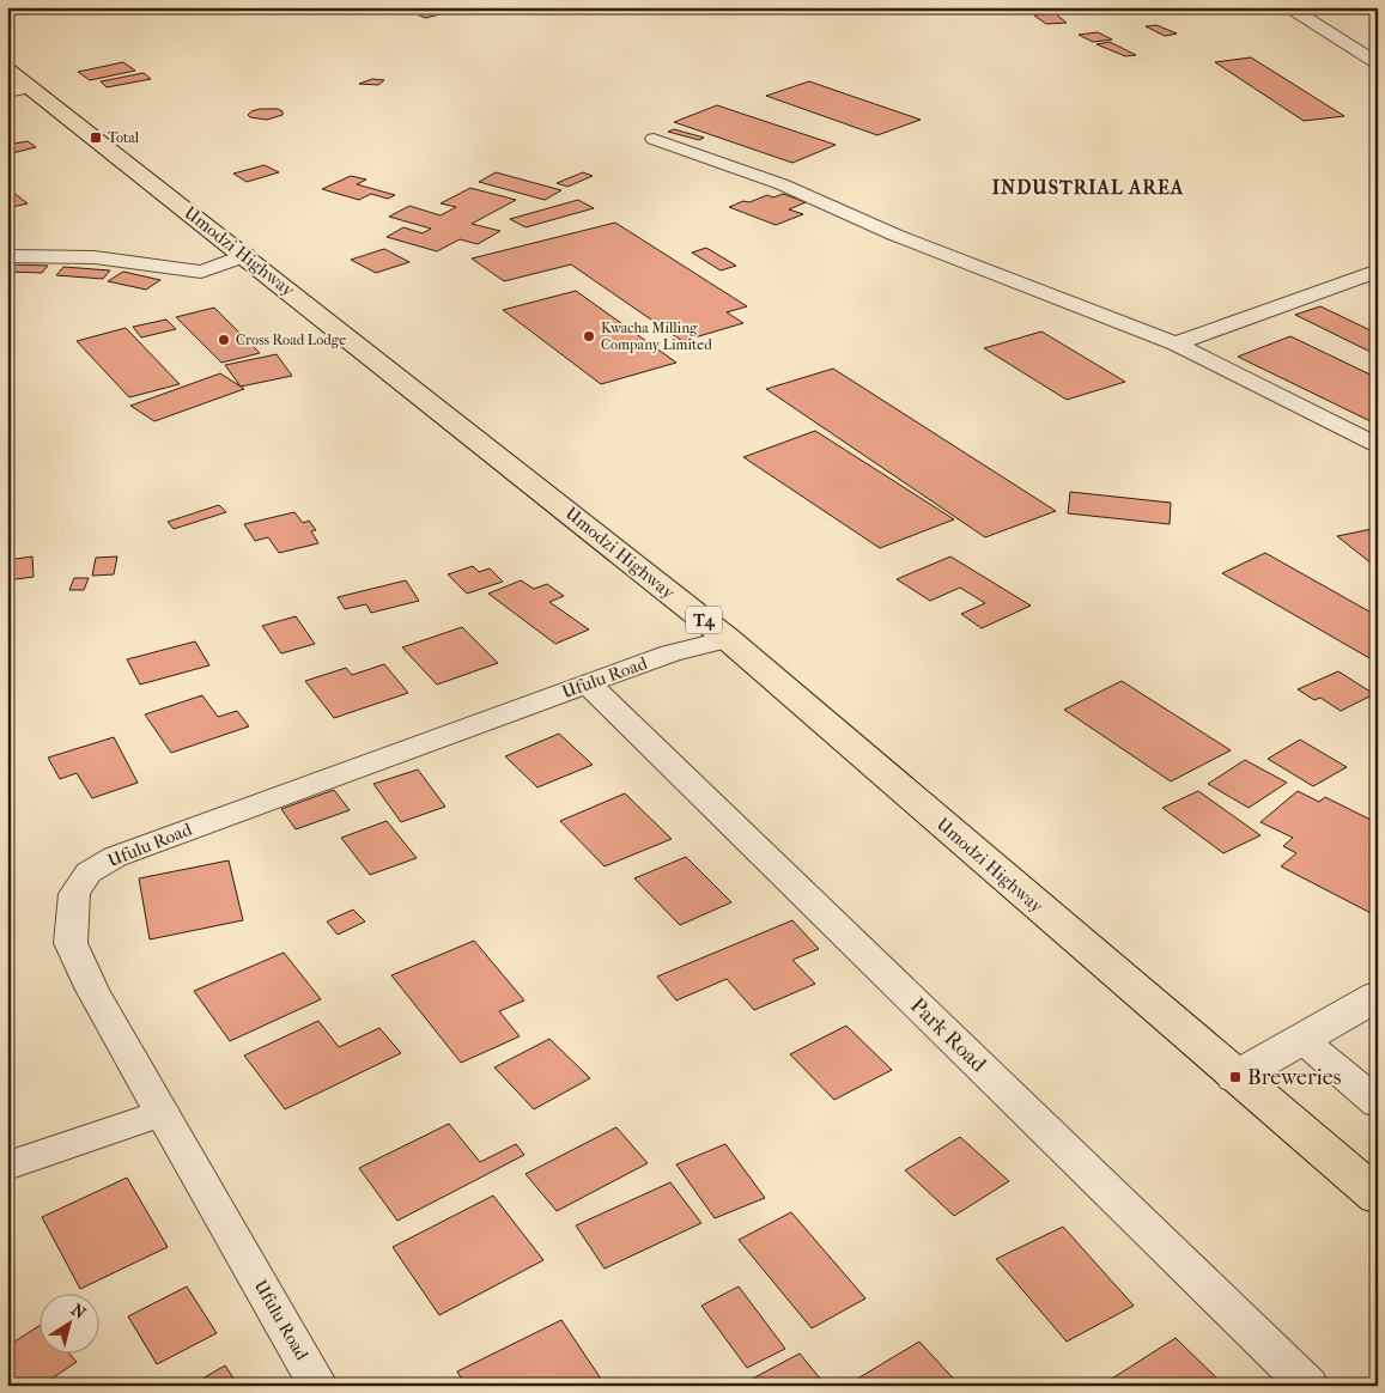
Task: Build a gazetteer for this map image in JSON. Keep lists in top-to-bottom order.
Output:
{
  "streets": {
    "highway": ["Umodzi Highway", "T4"],
    "street": ["Ufulu Road", "Park Road"]
  },
  "crossings": [
    ["Umodzi Highway", "Ufulu Road"],
    ["Ufulu Road", "Park Road"]
  ],
  "districts": ["INDUSTRIAL AREA"],
  "places": {
    "transit": ["Total", "Breweries"],
    "other": ["Kwacha Milling Company Limited", "Cross Road Lodge"]
  },
  "north": "top right"
}
